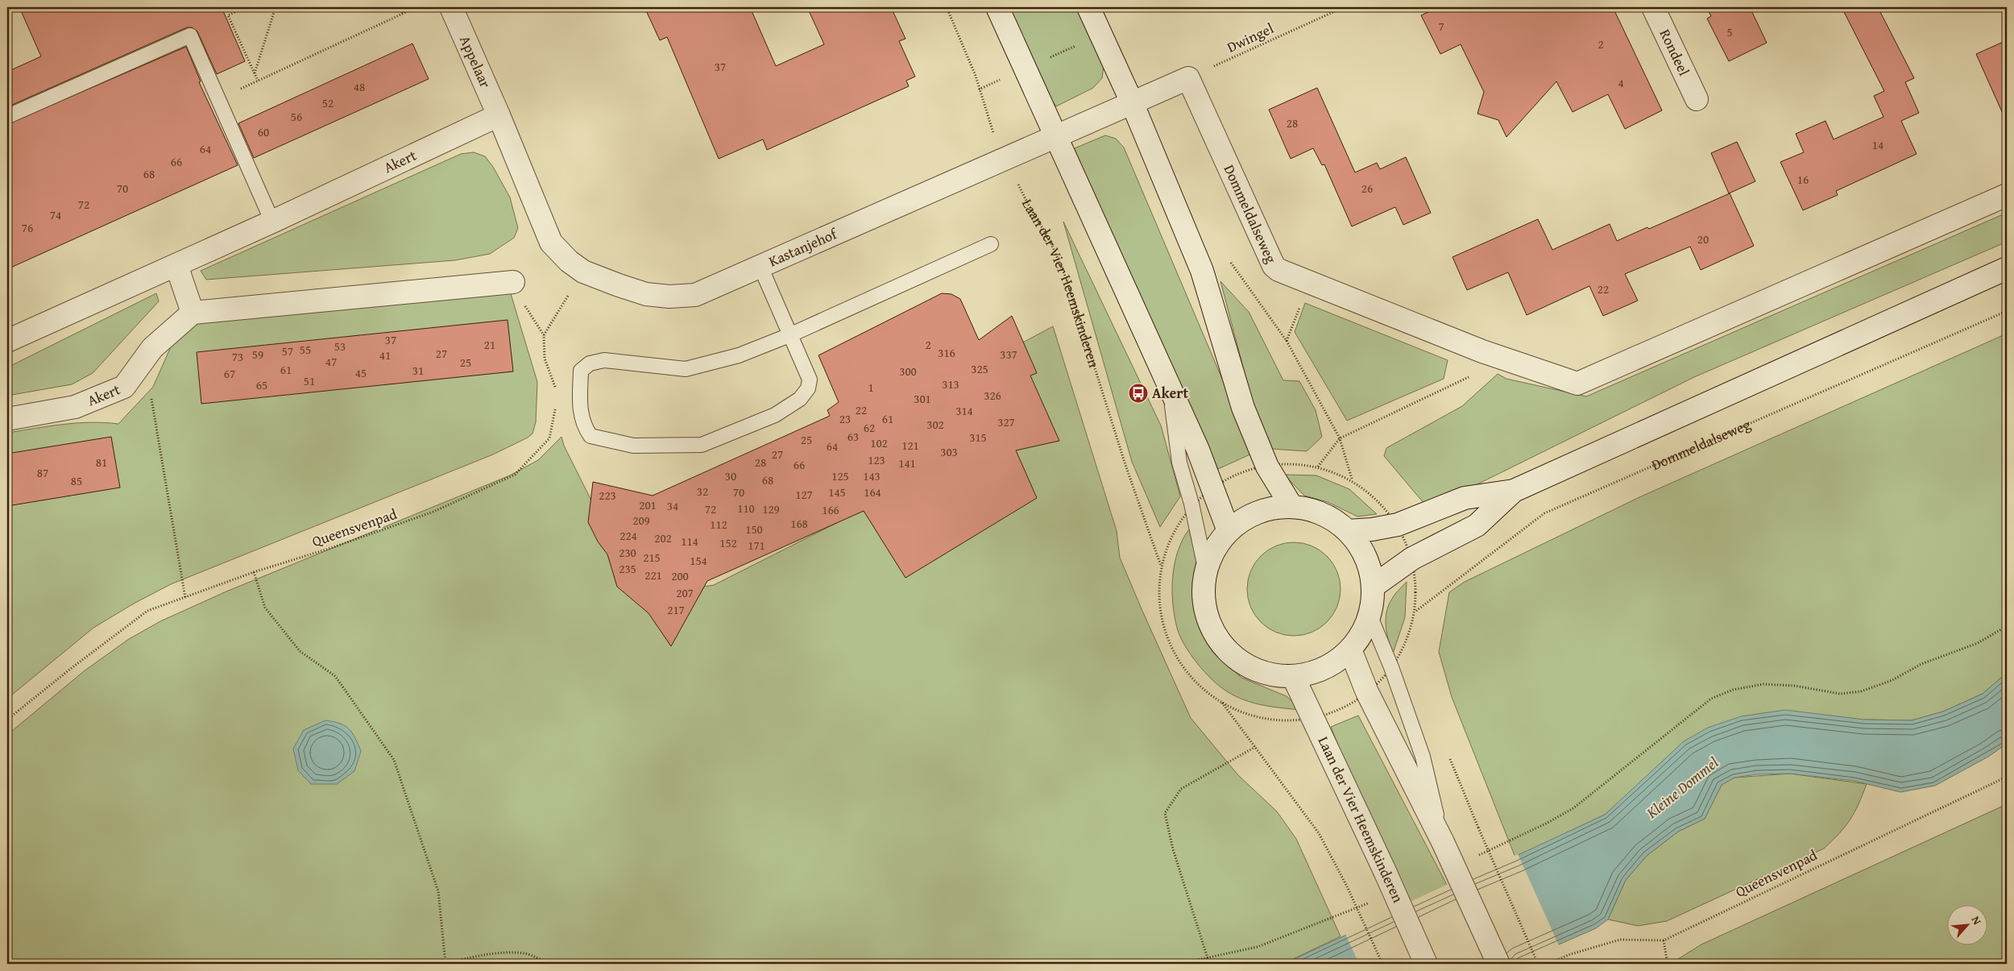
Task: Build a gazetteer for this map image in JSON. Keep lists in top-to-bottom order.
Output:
{
  "streets": {
    "street": [
      "Rondeel",
      "Appelaar",
      "Akert",
      "Dommeldalseweg",
      "Kastanjehof",
      "Laan der Vier Heemskinderen"
    ],
    "path": ["Dwingel", "Queensvenpad"]
  },
  "crossings": [
    ["Dwingel", "Dommeldalseweg"],
    ["Appelaar", "Akert"],
    ["Appelaar", "Kastanjehof"],
    ["Akert", "Kastanjehof"],
    ["Kastanjehof", "Laan der Vier Heemskinderen"]
  ],
  "water": ["Kleine Dommel"],
  "places": {
    "bus stop": ["Akert"]
  },
  "house_numbers": [
    "7",
    "5",
    "2",
    "37",
    "4",
    "48",
    "52",
    "56",
    "28",
    "60",
    "14",
    "64",
    "66",
    "68",
    "16",
    "70",
    "26",
    "72",
    "74",
    "76",
    "20",
    "22",
    "37",
    "21",
    "2",
    "53",
    "55",
    "57",
    "316",
    "27",
    "59",
    "337",
    "41",
    "73",
    "47",
    "25",
    "325",
    "61",
    "31",
    "300",
    "45",
    "67",
    "51",
    "313",
    "65",
    "1",
    "326",
    "301",
    "22",
    "314",
    "23",
    "61",
    "327",
    "302",
    "62",
    "63",
    "315",
    "25",
    "102",
    "121",
    "64",
    "303",
    "27",
    "123",
    "81",
    "28",
    "141",
    "66",
    "87",
    "30",
    "125",
    "143",
    "68",
    "85",
    "32",
    "70",
    "145",
    "164",
    "127",
    "223",
    "201",
    "34",
    "110",
    "72",
    "129",
    "166",
    "209",
    "168",
    "112",
    "150",
    "224",
    "202",
    "114",
    "152",
    "171",
    "230",
    "215",
    "154",
    "235",
    "221",
    "200",
    "207",
    "217"
  ],
  "north": "top right"
}
